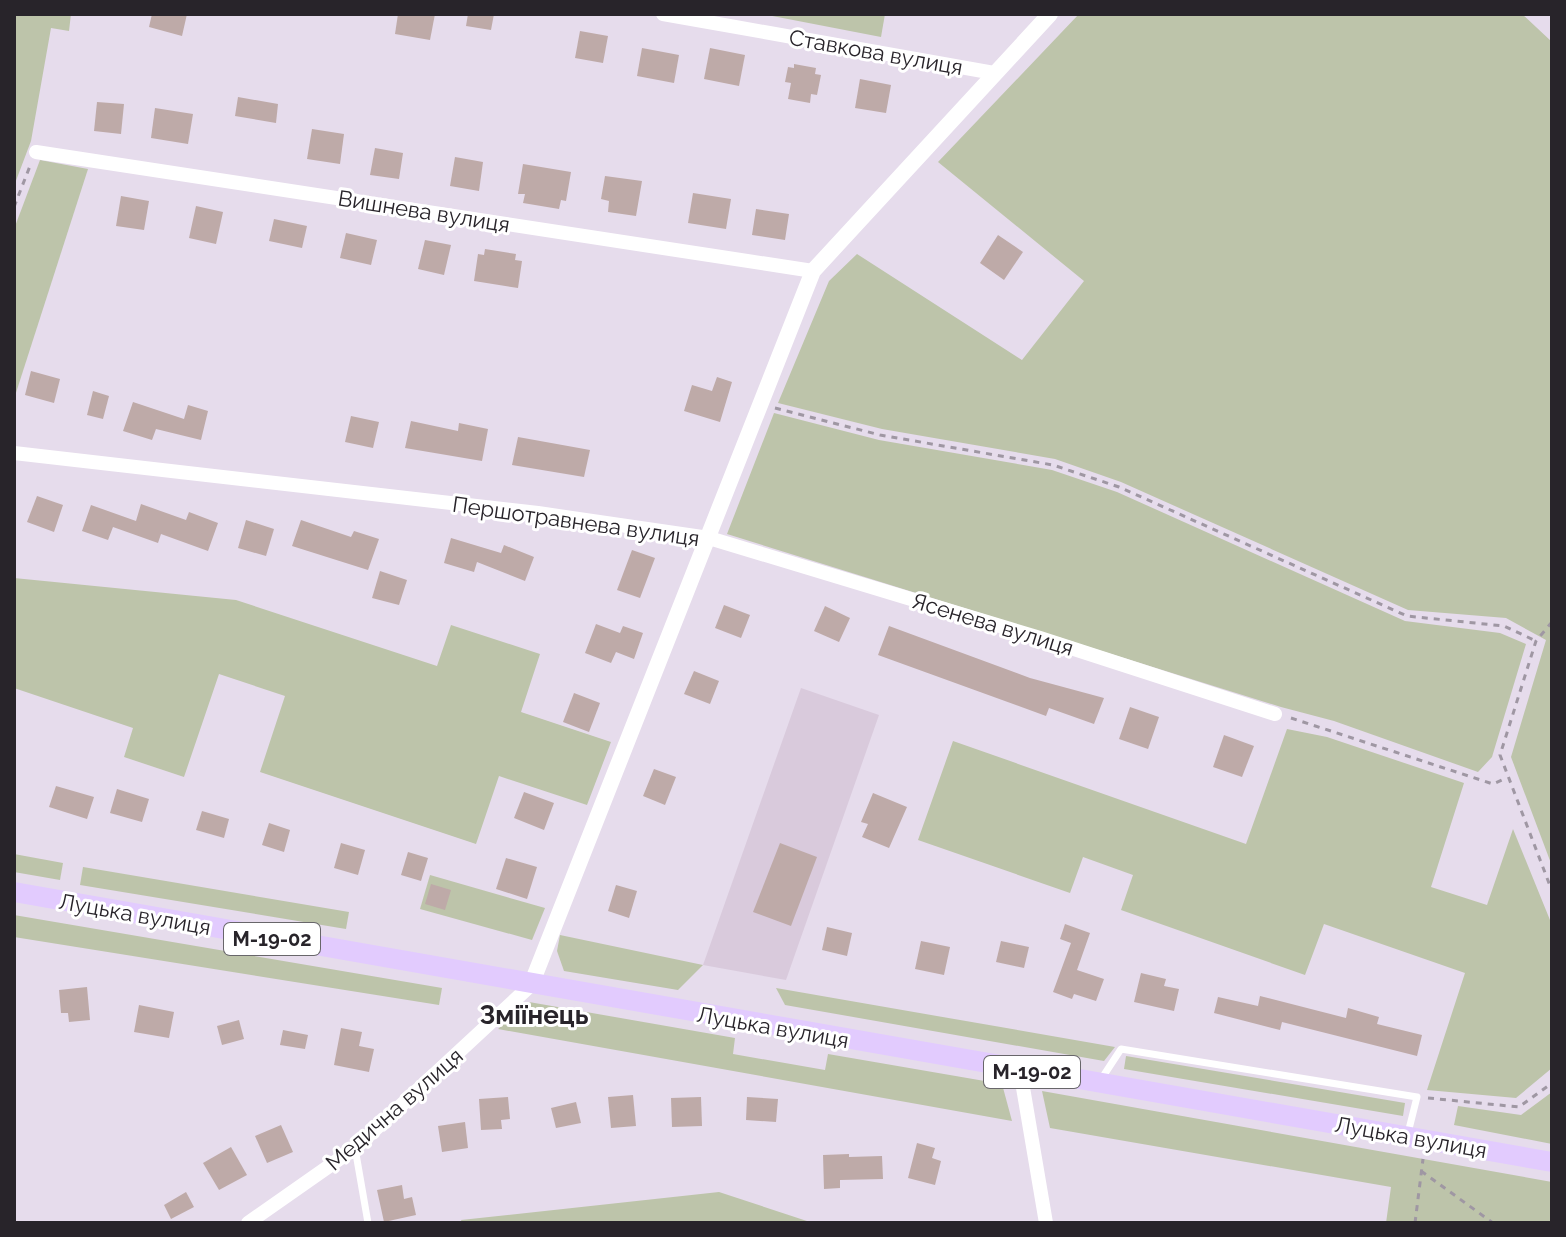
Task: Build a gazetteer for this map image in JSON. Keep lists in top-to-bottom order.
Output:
{
  "streets": {
    "main road": ["Луцька вулиця", "М-19-02"],
    "street": [
      "Ставкова вулиця",
      "Вишнева вулиця",
      "Першотравнева вулиця",
      "Ясенева вулиця",
      "Медична вулиця"
    ]
  },
  "crossings": [
    ["Першотравнева вулиця", "Ясенева вулиця"],
    ["Першотравнева вулиця", "Луцька вулиця"],
    ["Першотравнева вулиця", "Медична вулиця"],
    ["Луцька вулиця", "Медична вулиця"]
  ],
  "districts": ["Зміїнець"]
}
